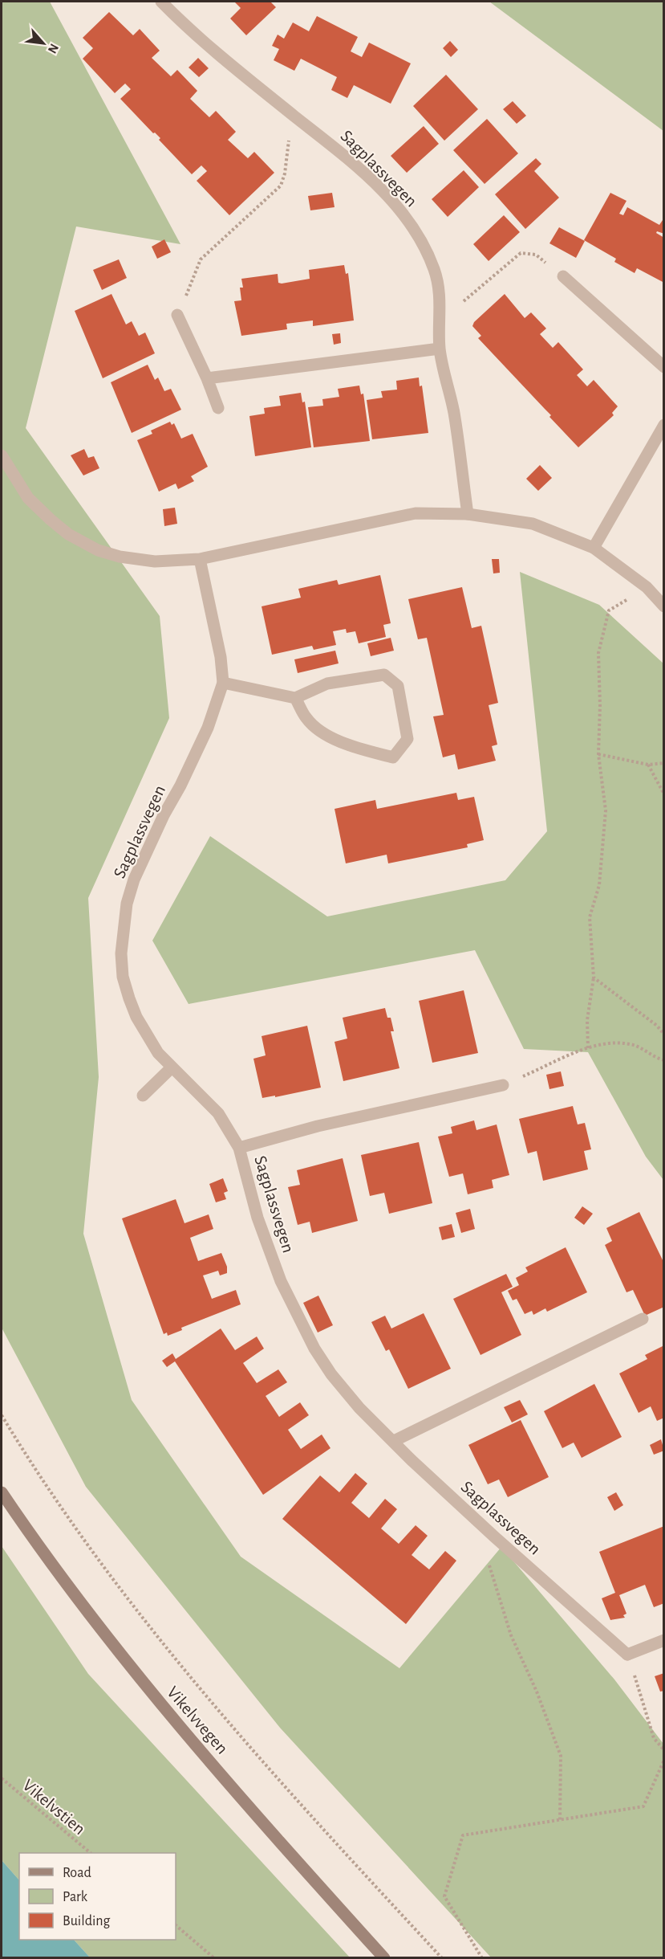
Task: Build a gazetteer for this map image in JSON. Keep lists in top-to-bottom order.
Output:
{
  "streets": {
    "street": ["Sagplassvegen", "Vikelvvegen"],
    "path": ["Vikelvstien"]
  },
  "legend": ["Road", "Park", "Building"],
  "north": "bottom right"
}
